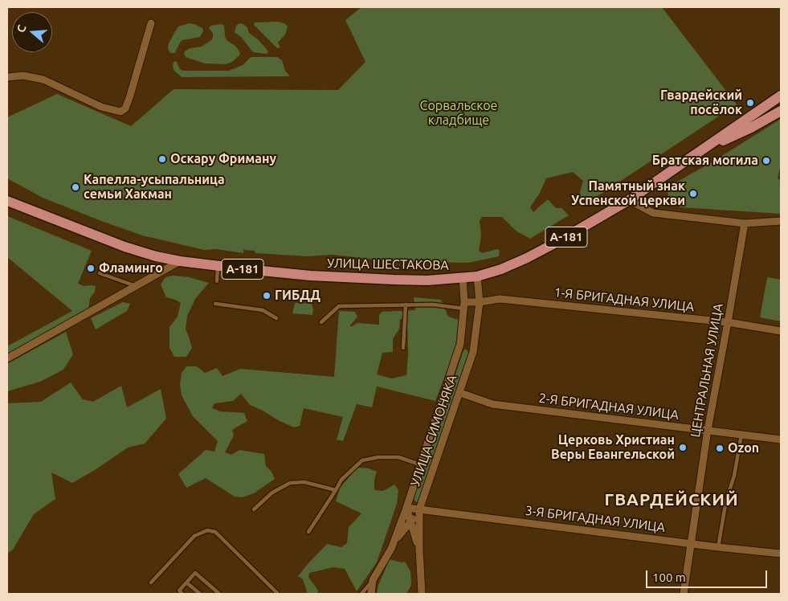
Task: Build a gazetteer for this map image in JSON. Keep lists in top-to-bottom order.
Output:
{
  "streets": {
    "main road": ["А-181", "УЛИЦА ШЕСТАКОВА"],
    "street": [
      "1-Я БРИГАДНАЯ УЛИЦА",
      "ЦЕНТРАЛЬНАЯ УЛИЦА",
      "2-Я БРИГАДНАЯ УЛИЦА",
      "УЛИЦА СИМОНЯКА",
      "3-Я БРИГАДНАЯ УЛИЦА"
    ]
  },
  "crossings": [
    ["А-181", "УЛИЦА ШЕСТАКОВА"],
    ["УЛИЦА ШЕСТАКОВА", "УЛИЦА СИМОНЯКА"],
    ["1-Я БРИГАДНАЯ УЛИЦА", "ЦЕНТРАЛЬНАЯ УЛИЦА"],
    ["1-Я БРИГАДНАЯ УЛИЦА", "УЛИЦА СИМОНЯКА"],
    ["ЦЕНТРАЛЬНАЯ УЛИЦА", "2-Я БРИГАДНАЯ УЛИЦА"],
    ["ЦЕНТРАЛЬНАЯ УЛИЦА", "3-Я БРИГАДНАЯ УЛИЦА"],
    ["2-Я БРИГАДНАЯ УЛИЦА", "УЛИЦА СИМОНЯКА"],
    ["УЛИЦА СИМОНЯКА", "3-Я БРИГАДНАЯ УЛИЦА"]
  ],
  "districts": ["ГВАРДЕЙСКИЙ"],
  "parks": ["Сорвальское кладбище"],
  "places": [
    "Гвардейский посёлок",
    "Оскару Фриману",
    "Братская могила",
    "Капелла-усыпальница семьи Хакман",
    "Памятный знак Успенской церкви",
    "Фламинго",
    "ГИБДД",
    "Церковь Христиан Веры Евангельской",
    "Ozon"
  ],
  "scale_bar": "100 m",
  "north": "left"
}
